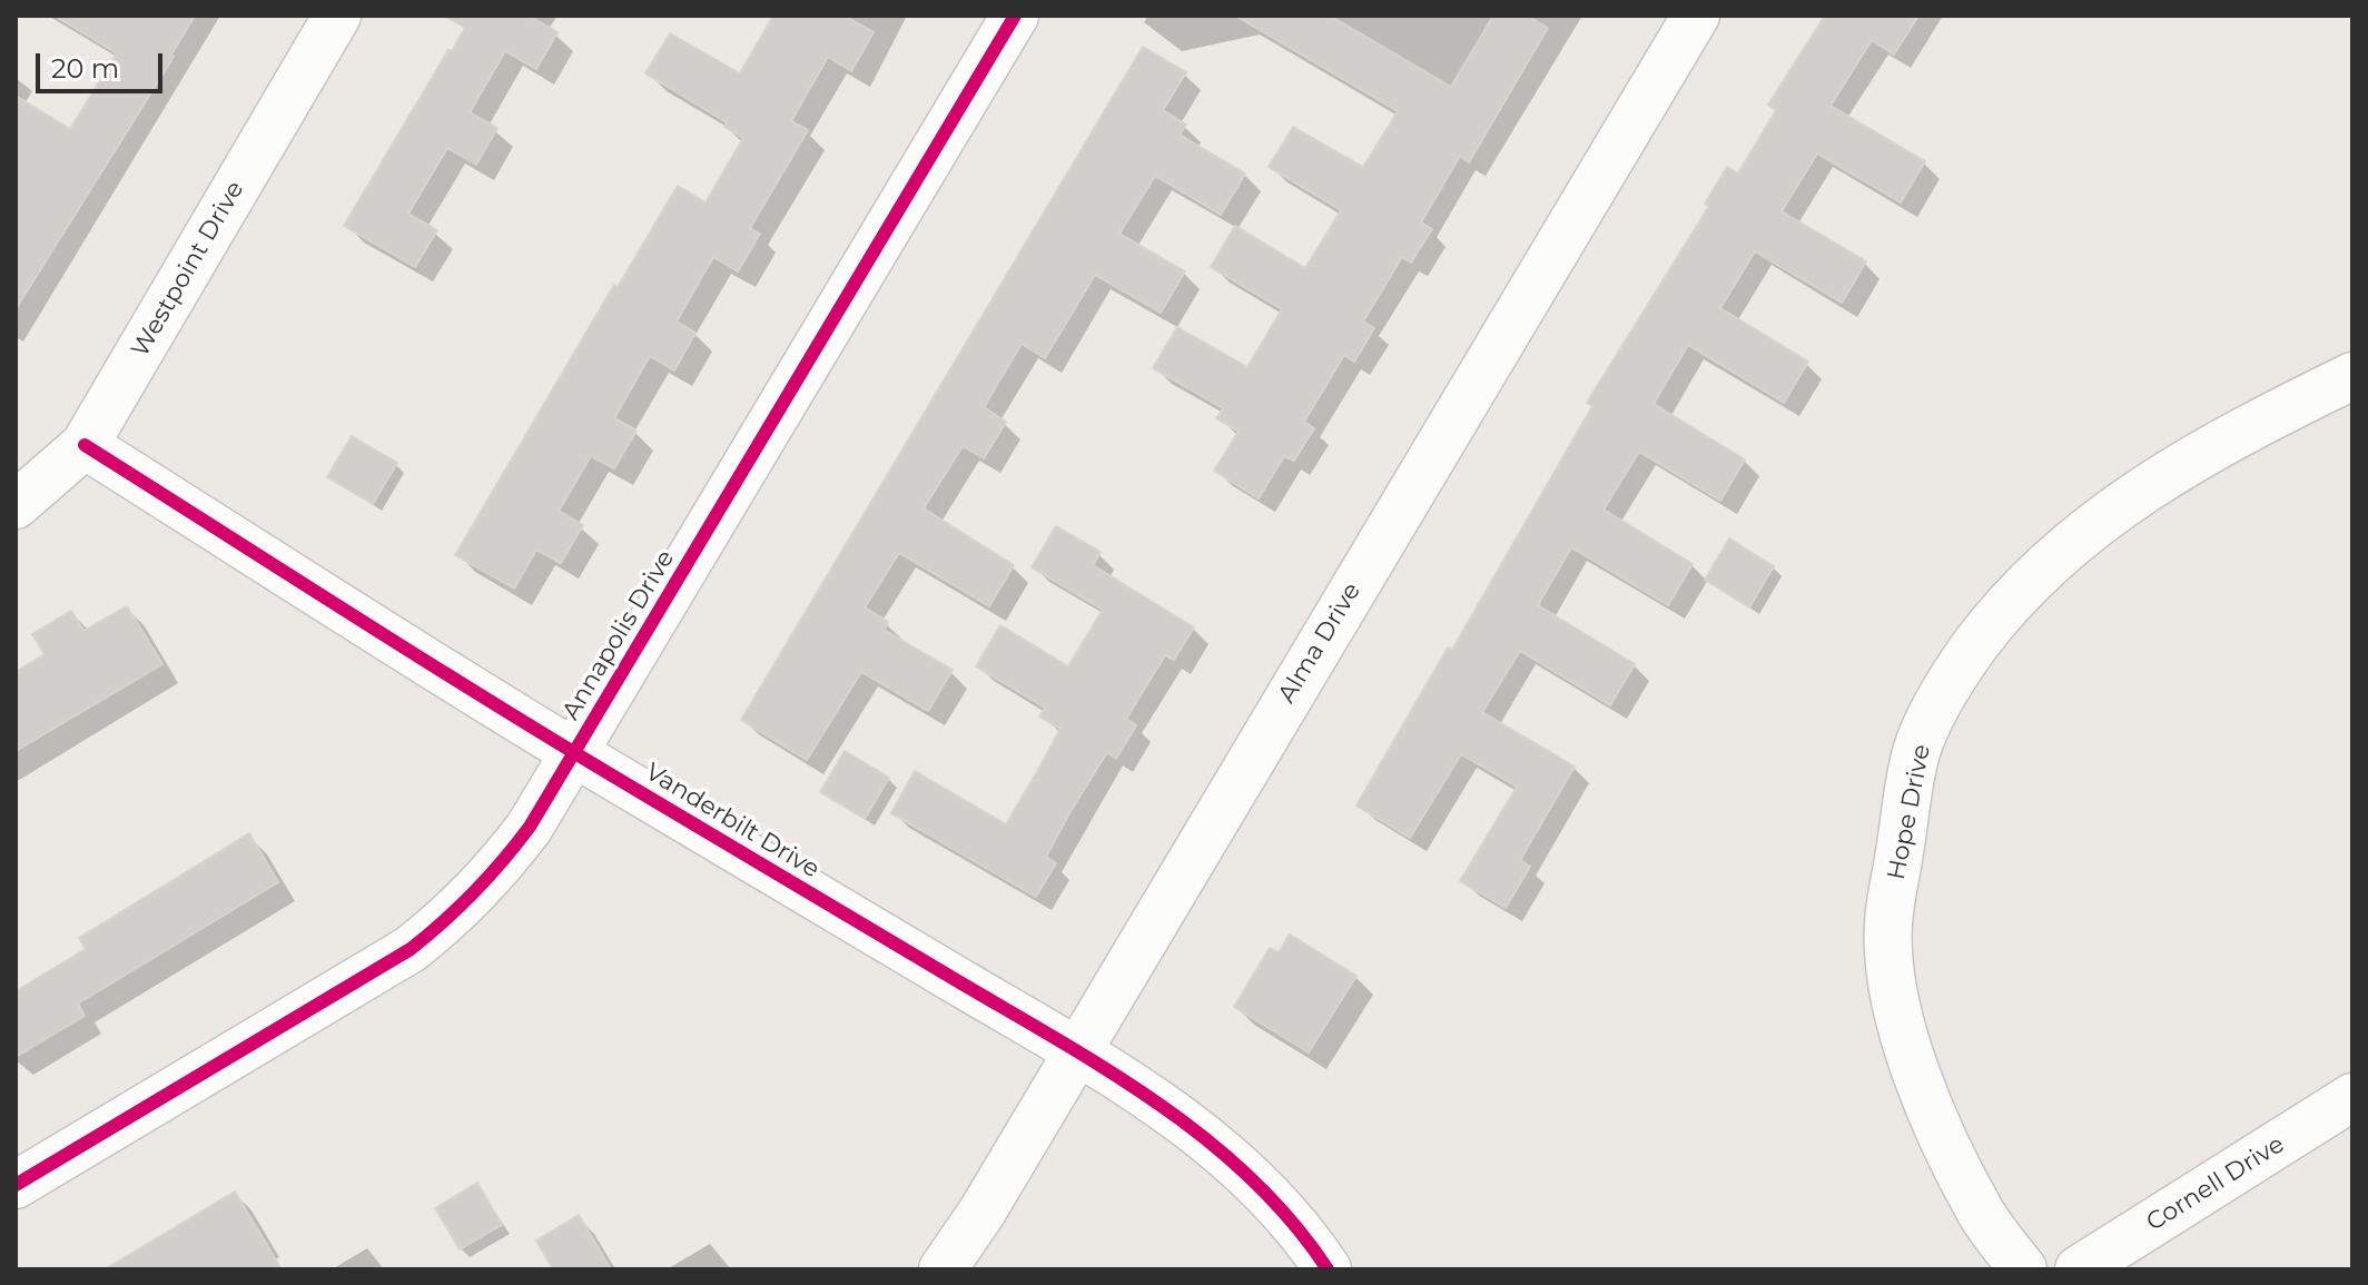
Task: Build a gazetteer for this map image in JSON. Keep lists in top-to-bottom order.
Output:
{
  "streets": {
    "street": [
      "Westpoint Drive",
      "Annapolis Drive",
      "Alma Drive",
      "Hope Drive",
      "Vanderbilt Drive",
      "Cornell Drive"
    ]
  },
  "crossings": [
    ["Westpoint Drive", "Vanderbilt Drive"],
    ["Annapolis Drive", "Vanderbilt Drive"],
    ["Alma Drive", "Vanderbilt Drive"]
  ],
  "scale_bar": "20 m"
}
